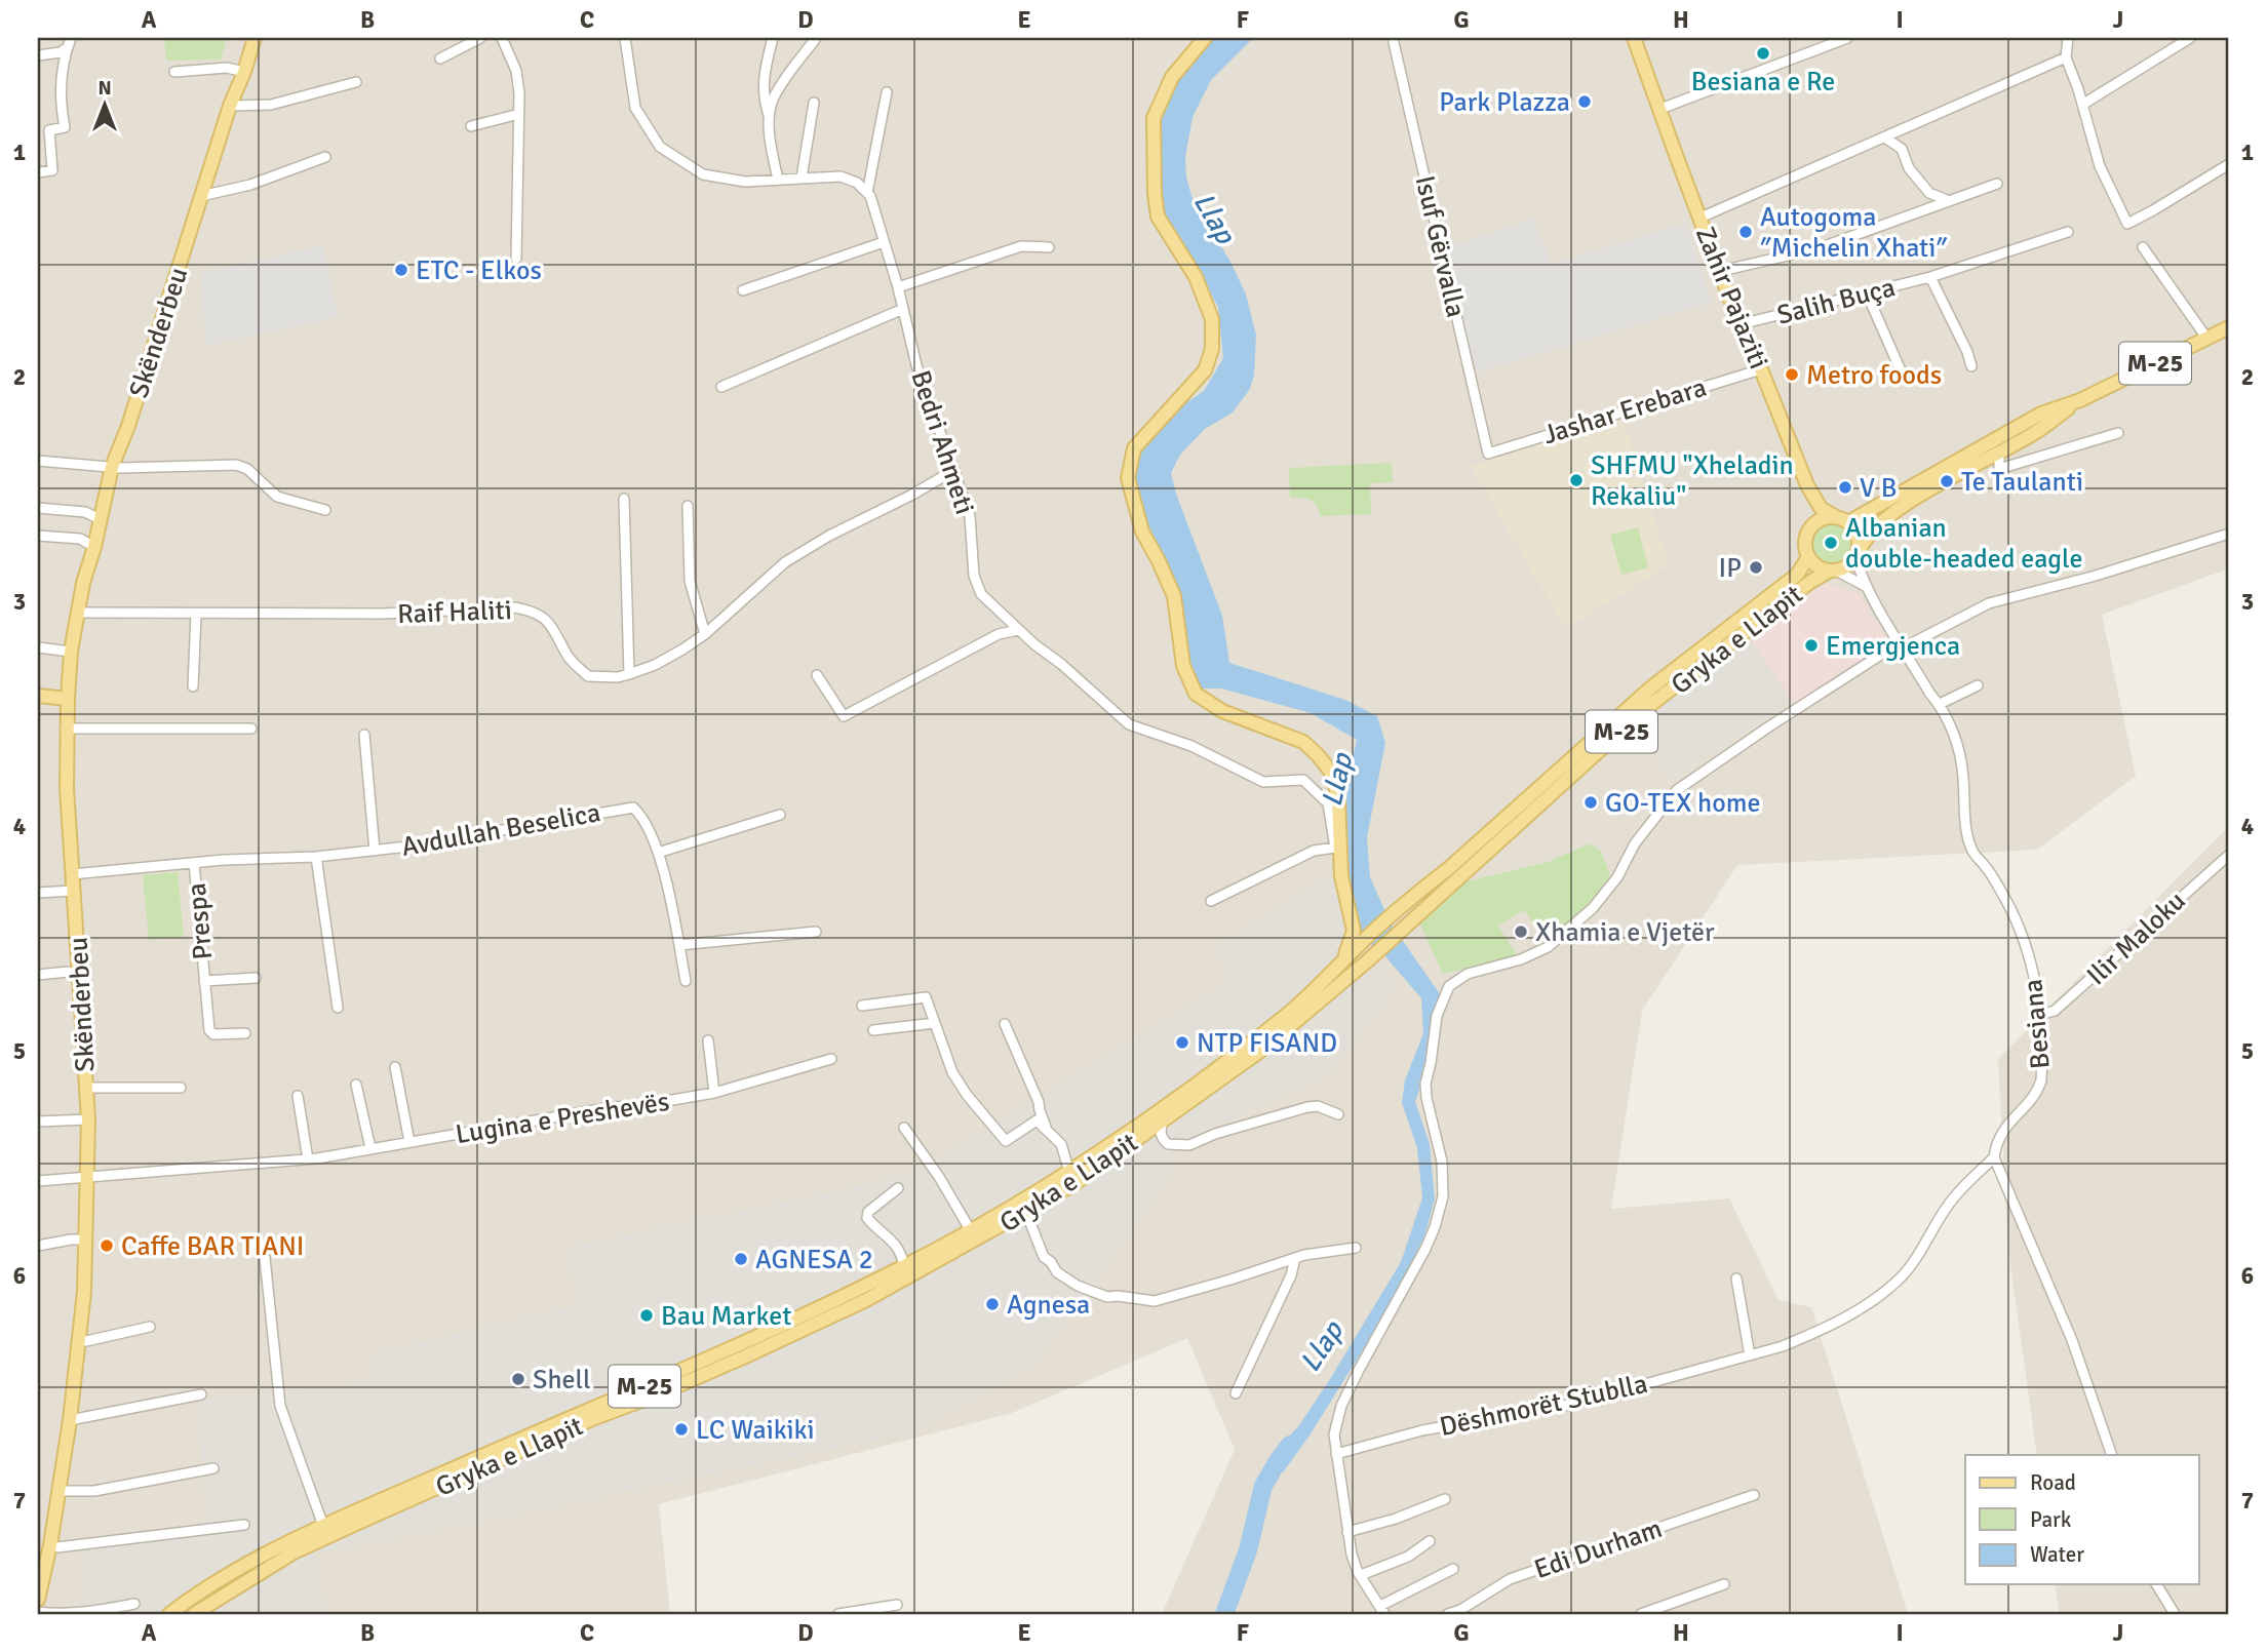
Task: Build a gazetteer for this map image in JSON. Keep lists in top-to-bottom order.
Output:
{
  "streets": {
    "main road": [
      "Zahir Pajaziti",
      "Skënderbeu",
      "M-25",
      "Gryka e Llapit"
    ],
    "street": [
      "Isuf Gërvalla",
      "Salih Buça",
      "Jashar Erebara",
      "Bedri Ahmeti",
      "Raif Haliti",
      "Avdullah Beselica",
      "Prespa",
      "Ilir Maloku",
      "Besiana",
      "Lugina e Preshevës",
      "Dëshmorët Stublla",
      "Edi Durham"
    ]
  },
  "crossings": [
    ["Isuf Gërvalla", "Jashar Erebara"],
    ["Zahir Pajaziti", "Salih Buça"],
    ["Zahir Pajaziti", "M-25"],
    ["Zahir Pajaziti", "Jashar Erebara"],
    ["Zahir Pajaziti", "Gryka e Llapit"],
    ["Zahir Pajaziti", "Besiana"],
    ["Skënderbeu", "Raif Haliti"],
    ["Skënderbeu", "Avdullah Beselica"],
    ["Skënderbeu", "Lugina e Preshevës"],
    ["M-25", "Gryka e Llapit"],
    ["M-25", "Besiana"],
    ["Bedri Ahmeti", "Raif Haliti"],
    ["Gryka e Llapit", "Besiana"],
    ["Avdullah Beselica", "Prespa"],
    ["Ilir Maloku", "Besiana"],
    ["Besiana", "Dëshmorët Stublla"]
  ],
  "water": ["Llap"],
  "places": [
    "Besiana e Re",
    "Park Plazza",
    "Autogoma ʺMichelin Xhatiʺ",
    "ETC - Elkos",
    "Metro foods",
    "SHFMU \"Xheladin Rekaliu\"",
    "Te Taulanti",
    "V B",
    "Albanian double-headed eagle",
    "IP",
    "Emergjenca",
    "GO-TEX home",
    "Xhamia e Vjetër",
    "NTP FISAND",
    "Caffe BAR TIANI",
    "AGNESA 2",
    "Agnesa",
    "Bau Market",
    "Shell",
    "LC Waikiki"
  ],
  "legend": ["Road", "Park", "Water"],
  "north": "top",
  "grid": {
    "columns": [
      "A",
      "B",
      "C",
      "D",
      "E",
      "F",
      "G",
      "H",
      "I",
      "J"
    ],
    "rows": [
      "1",
      "2",
      "3",
      "4",
      "5",
      "6",
      "7"
    ]
  }
}
